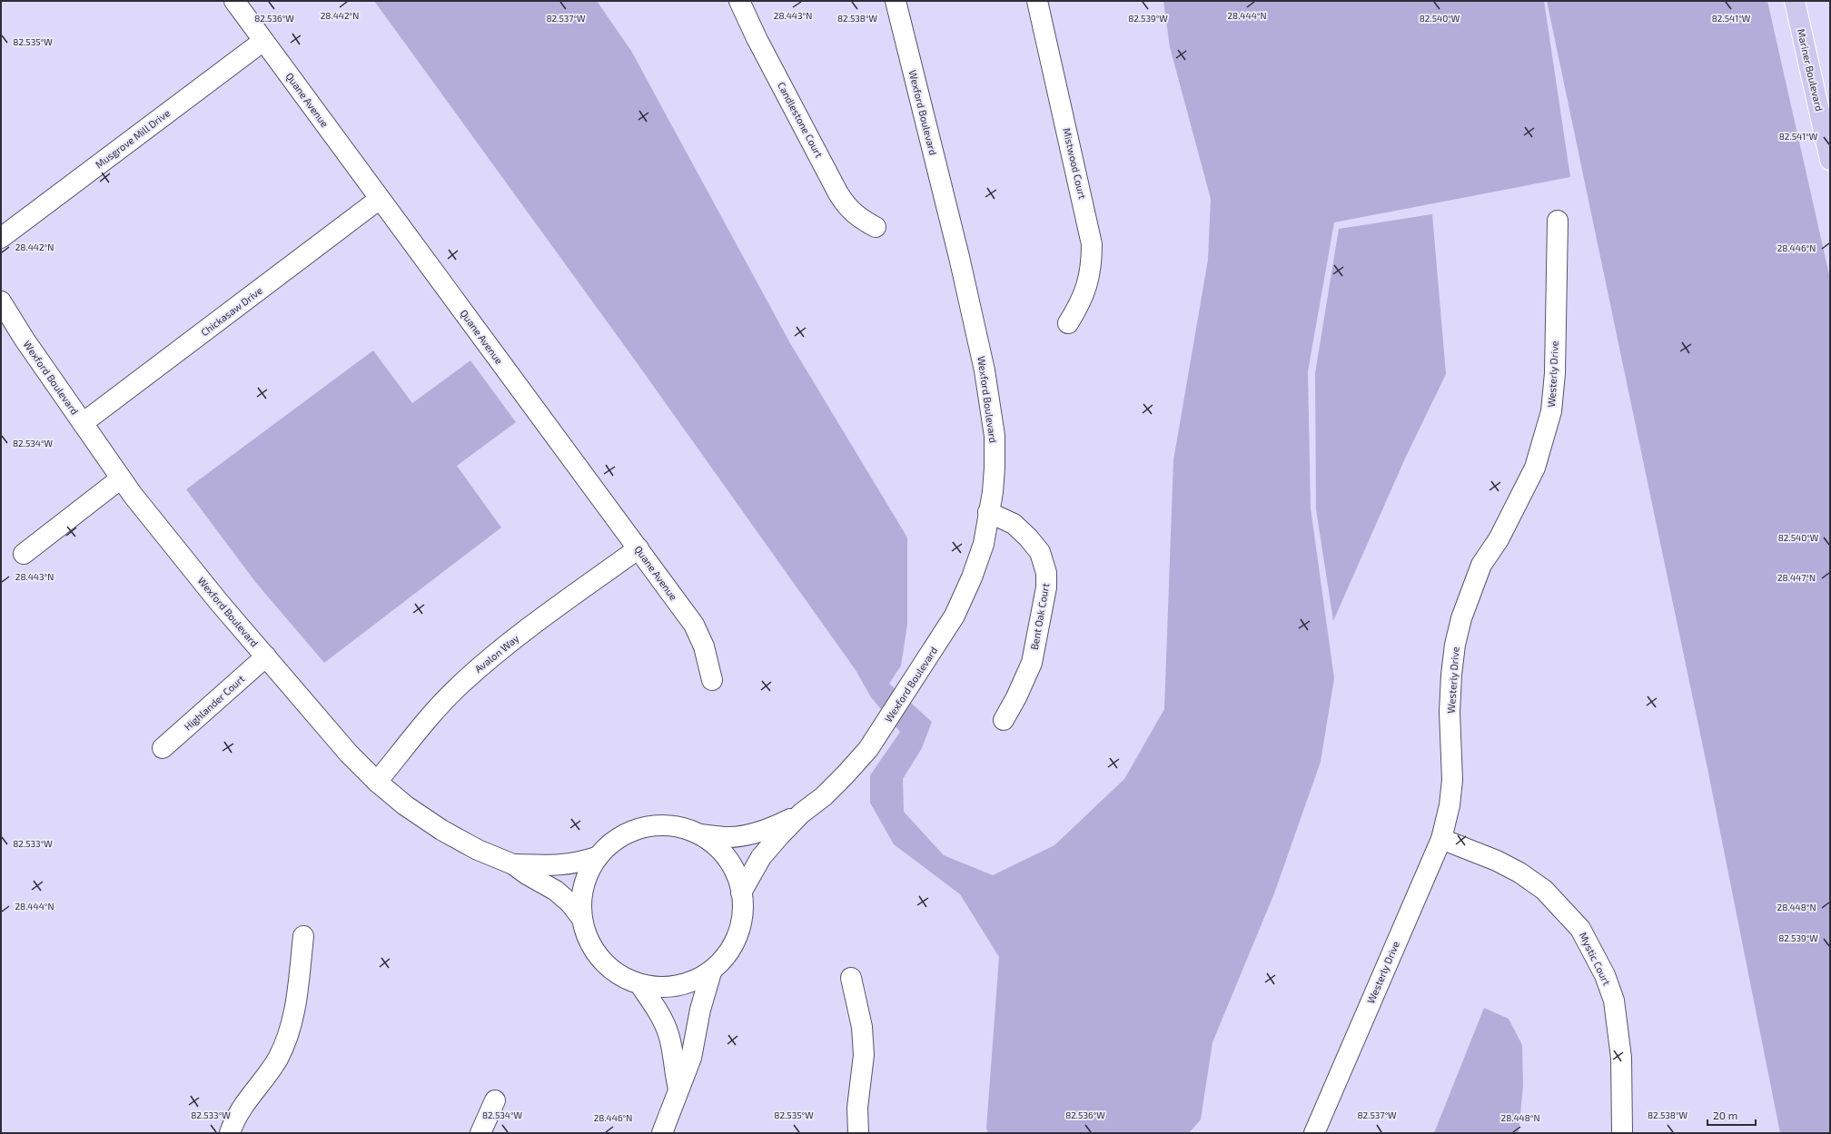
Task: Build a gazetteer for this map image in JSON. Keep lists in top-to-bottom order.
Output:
{
  "streets": {
    "main road": ["Mariner Boulevard"],
    "street": [
      "Quane Avenue",
      "Wexford Boulevard",
      "Candlestone Court",
      "Musgrove Mill Drive",
      "Mistwood Court",
      "Chickasaw Drive",
      "Westerly Drive",
      "Bent Oak Court",
      "Avalon Way",
      "Highlander Court",
      "Mystic Court"
    ]
  },
  "crossings": [
    ["Quane Avenue", "Musgrove Mill Drive"],
    ["Quane Avenue", "Chickasaw Drive"],
    ["Quane Avenue", "Avalon Way"],
    ["Wexford Boulevard", "Chickasaw Drive"],
    ["Wexford Boulevard", "Bent Oak Court"],
    ["Wexford Boulevard", "Avalon Way"],
    ["Wexford Boulevard", "Highlander Court"],
    ["Westerly Drive", "Mystic Court"]
  ],
  "scale_bar": "20 m",
  "coordinates": [
    "28.442°N",
    "28.443°N",
    "28.444°N",
    "82.536°W",
    "82.537°W",
    "82.538°W",
    "82.539°W",
    "82.540°W",
    "82.541°W",
    "82.535°W",
    "28.446°N",
    "82.534°W",
    "28.447°N",
    "82.533°W",
    "28.448°N"
  ]
}
